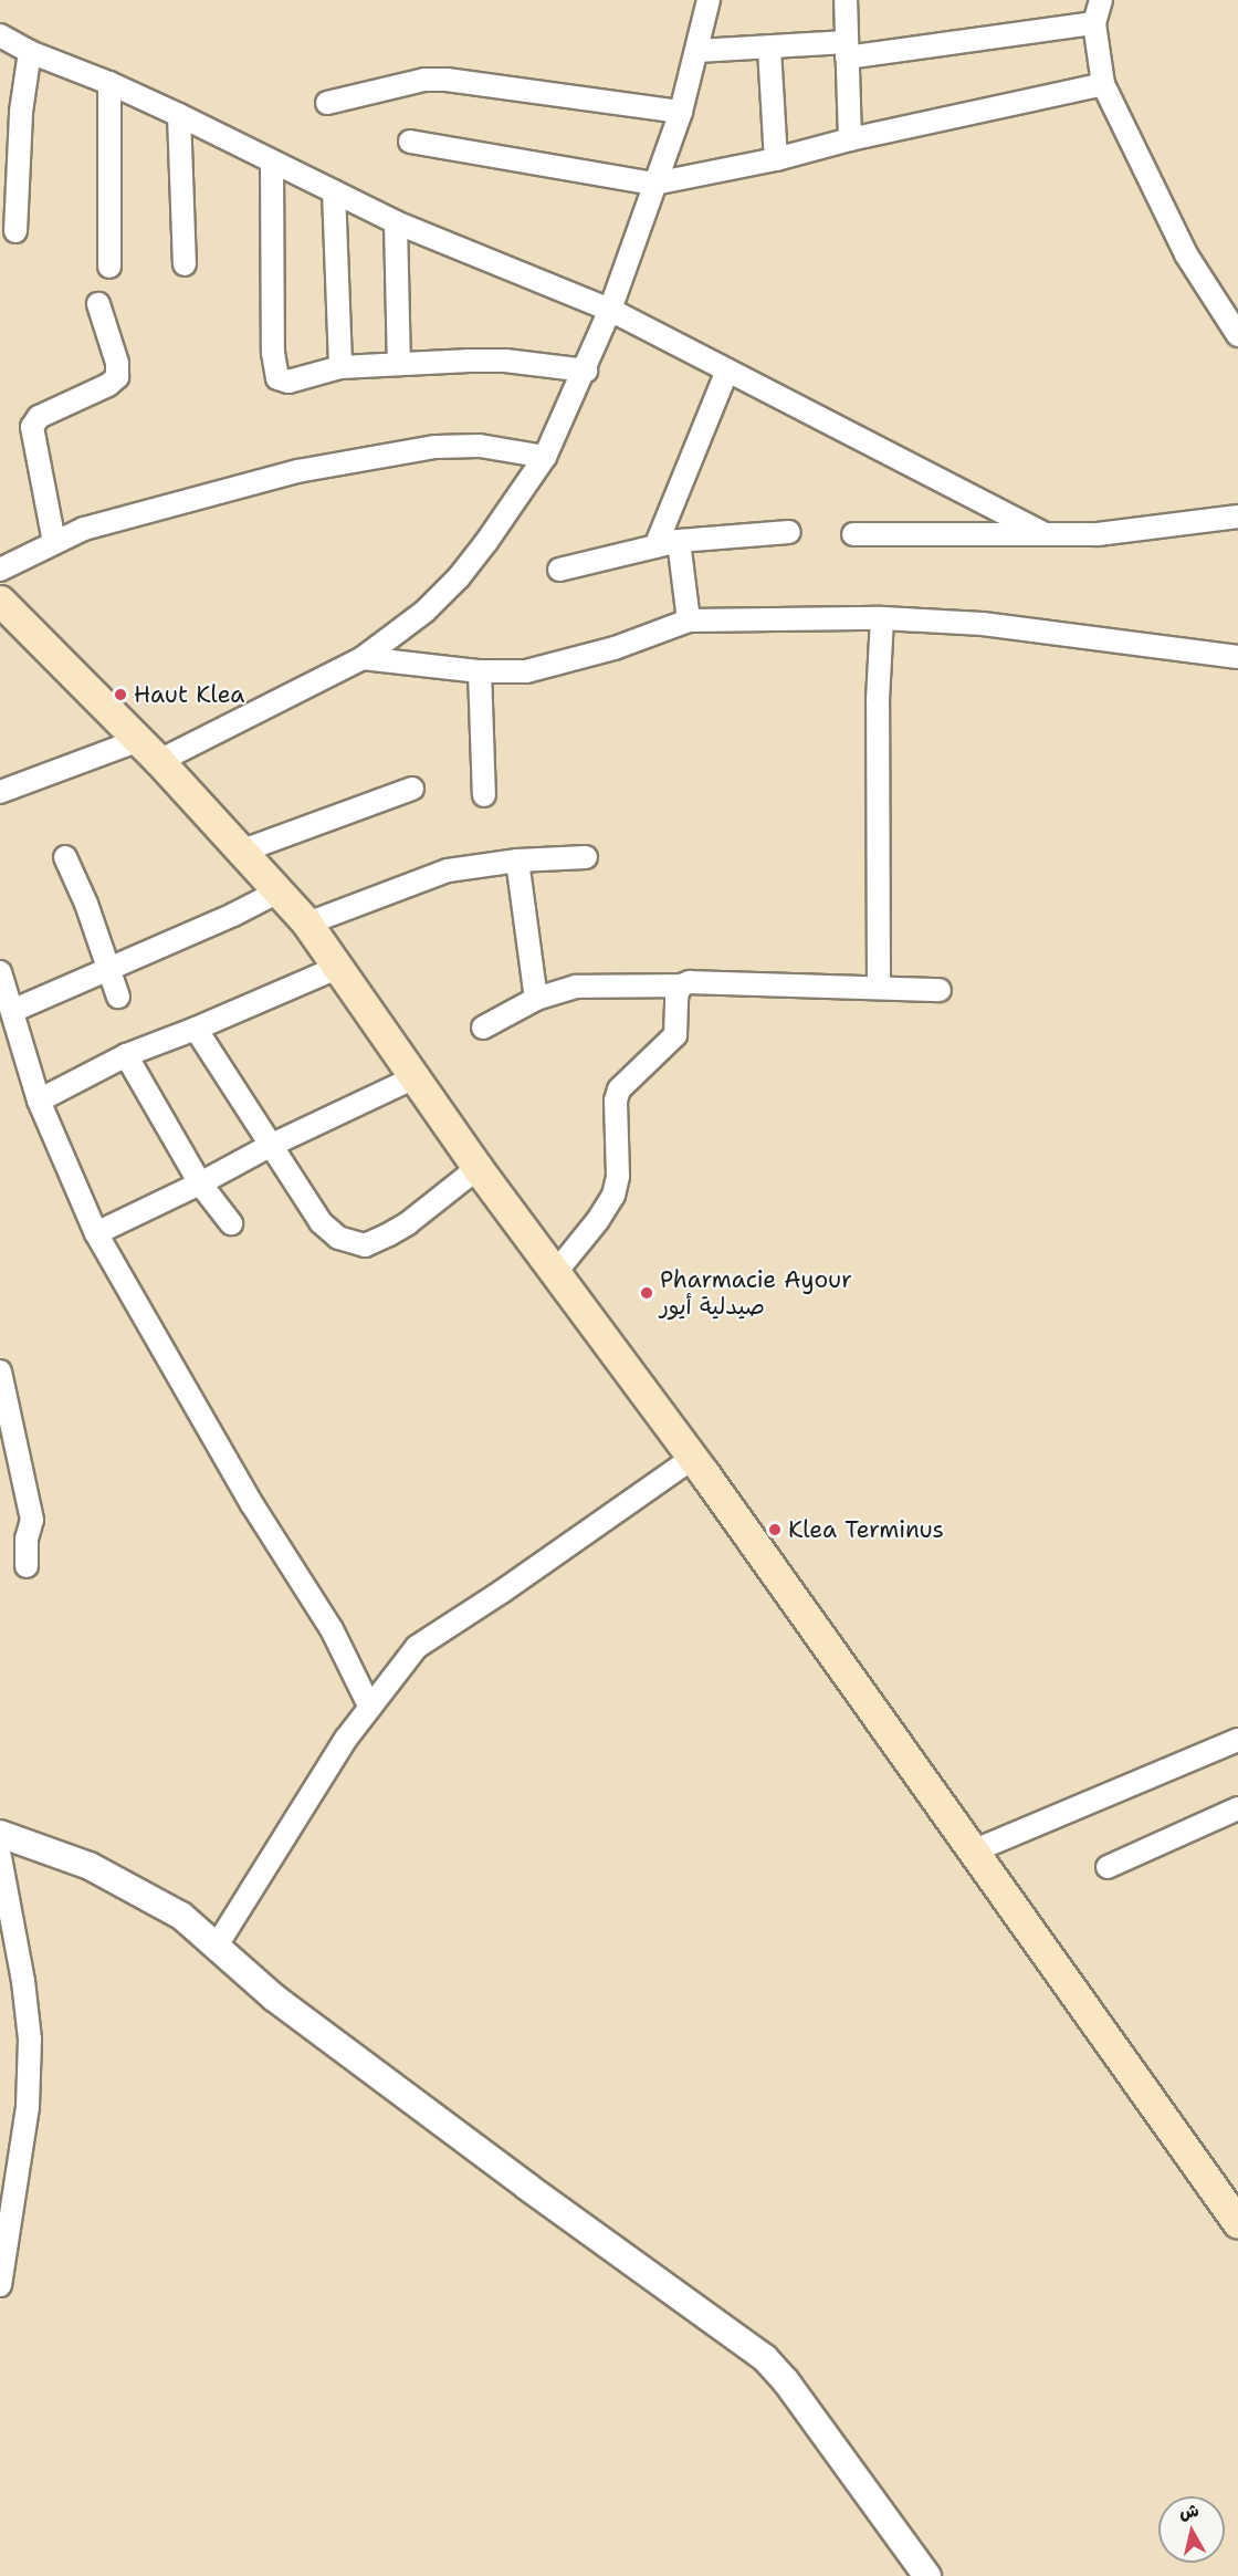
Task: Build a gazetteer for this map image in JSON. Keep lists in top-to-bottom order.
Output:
{
  "places": ["Haut Klea", "Pharmacie Ayour صيدلية أيور", "Klea Terminus"],
  "north": "top"
}
